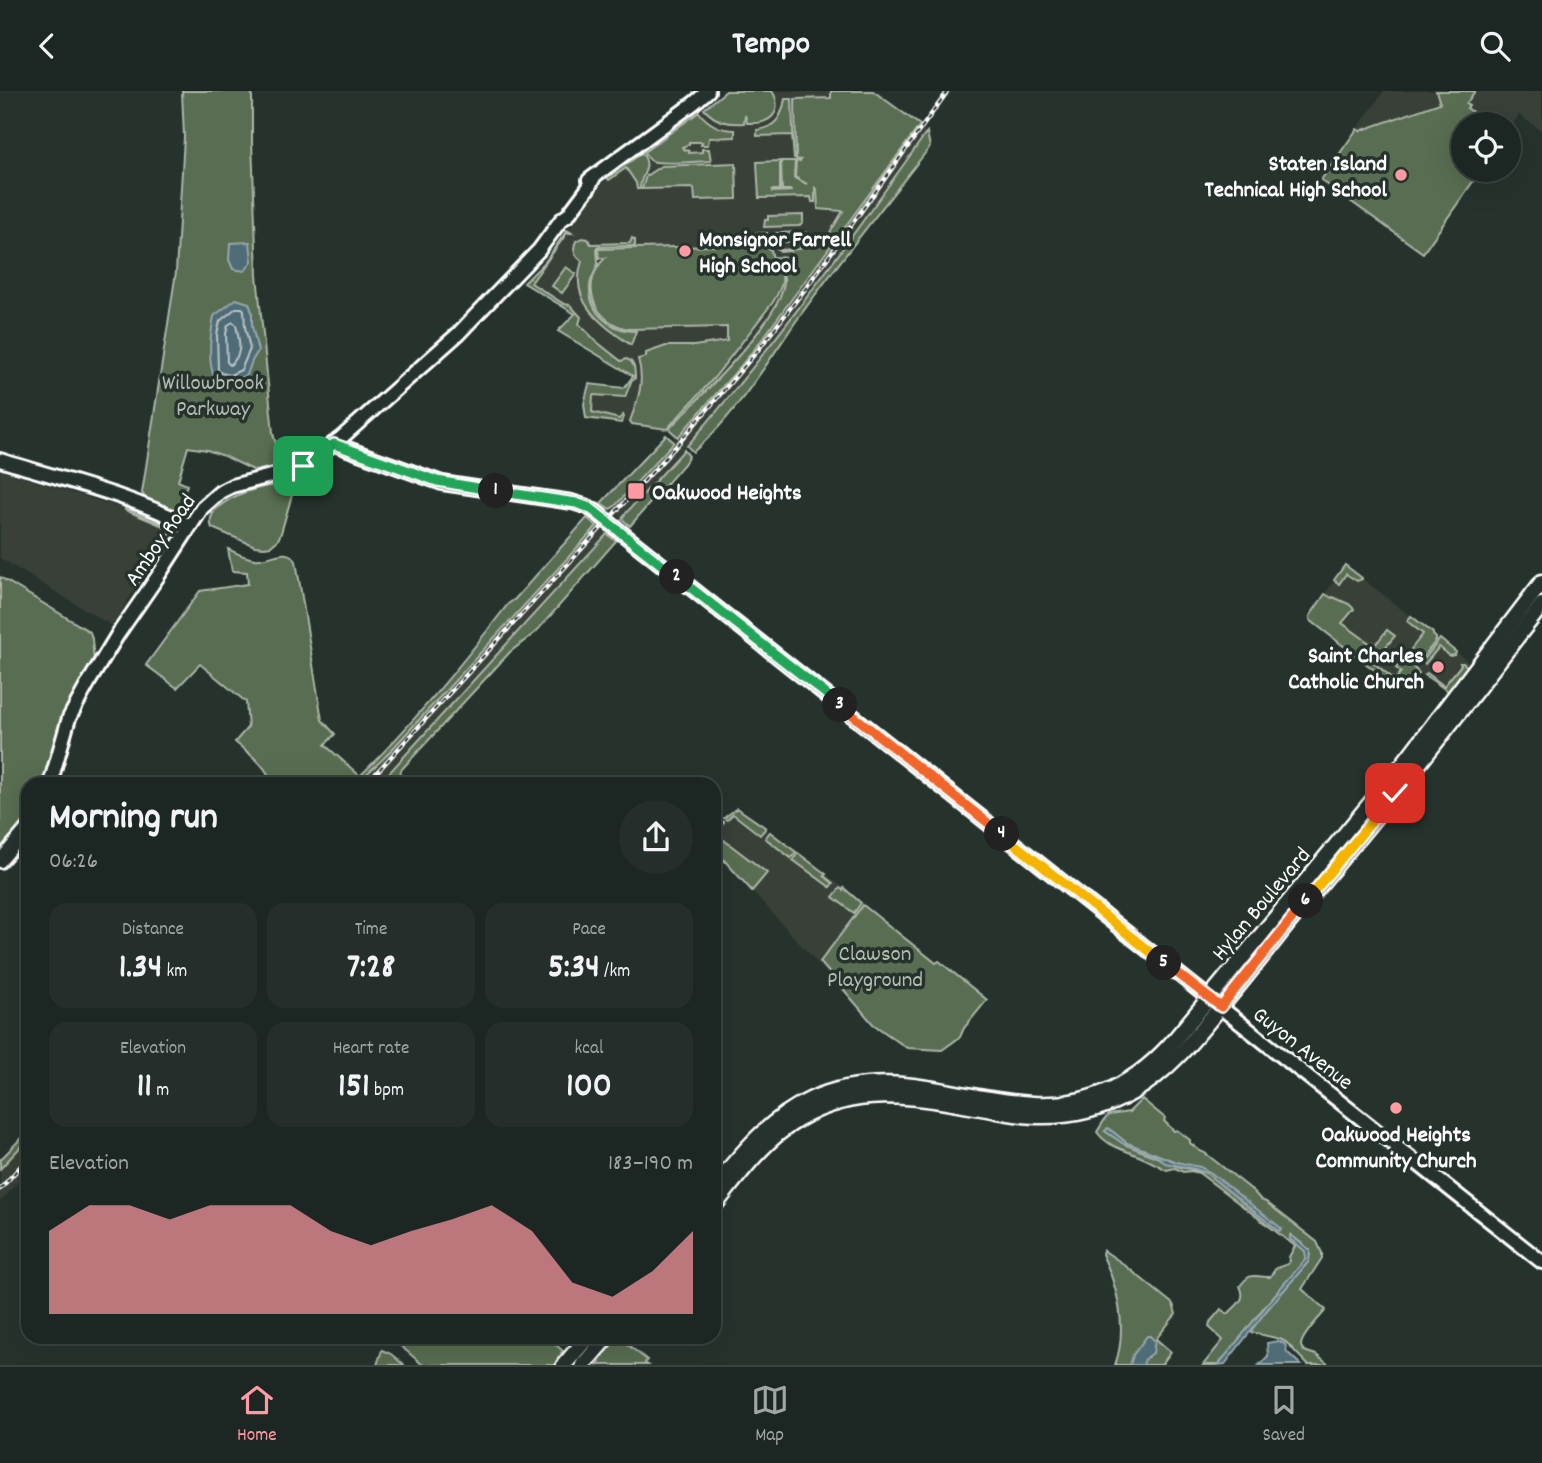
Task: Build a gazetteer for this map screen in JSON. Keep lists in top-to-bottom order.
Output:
{
  "streets": {
    "main road": ["Hylan Boulevard"],
    "street": ["Amboy Road", "Guyon Avenue"]
  },
  "crossings": [
    ["Amboy Road", "Guyon Avenue"],
    ["Hylan Boulevard", "Guyon Avenue"]
  ],
  "parks": ["Willowbrook Parkway", "Clawson Playground"],
  "places": {
    "other": [
      "Staten Island Technical High School",
      "Monsignor Farrell High School",
      "Saint Charles Catholic Church",
      "Oakwood Heights Community Church"
    ],
    "transit": ["Oakwood Heights"]
  },
  "page": {
    "header": "Tempo",
    "pins": [
      "1",
      "2",
      "3",
      "4",
      "6",
      "5"
    ],
    "heading": ["Morning run", "06:26"],
    "stats": [
      ["Distance", "1.34 km"],
      ["Time", "7:28"],
      ["Pace", "5:34 /km"],
      ["Elevation", "11 m"],
      ["Heart rate", "151 bpm"],
      ["kcal", "100"]
    ],
    "chart": ["Elevation", "183–190 m"],
    "tabs": ["Home", "Map", "Saved"]
  }
}
